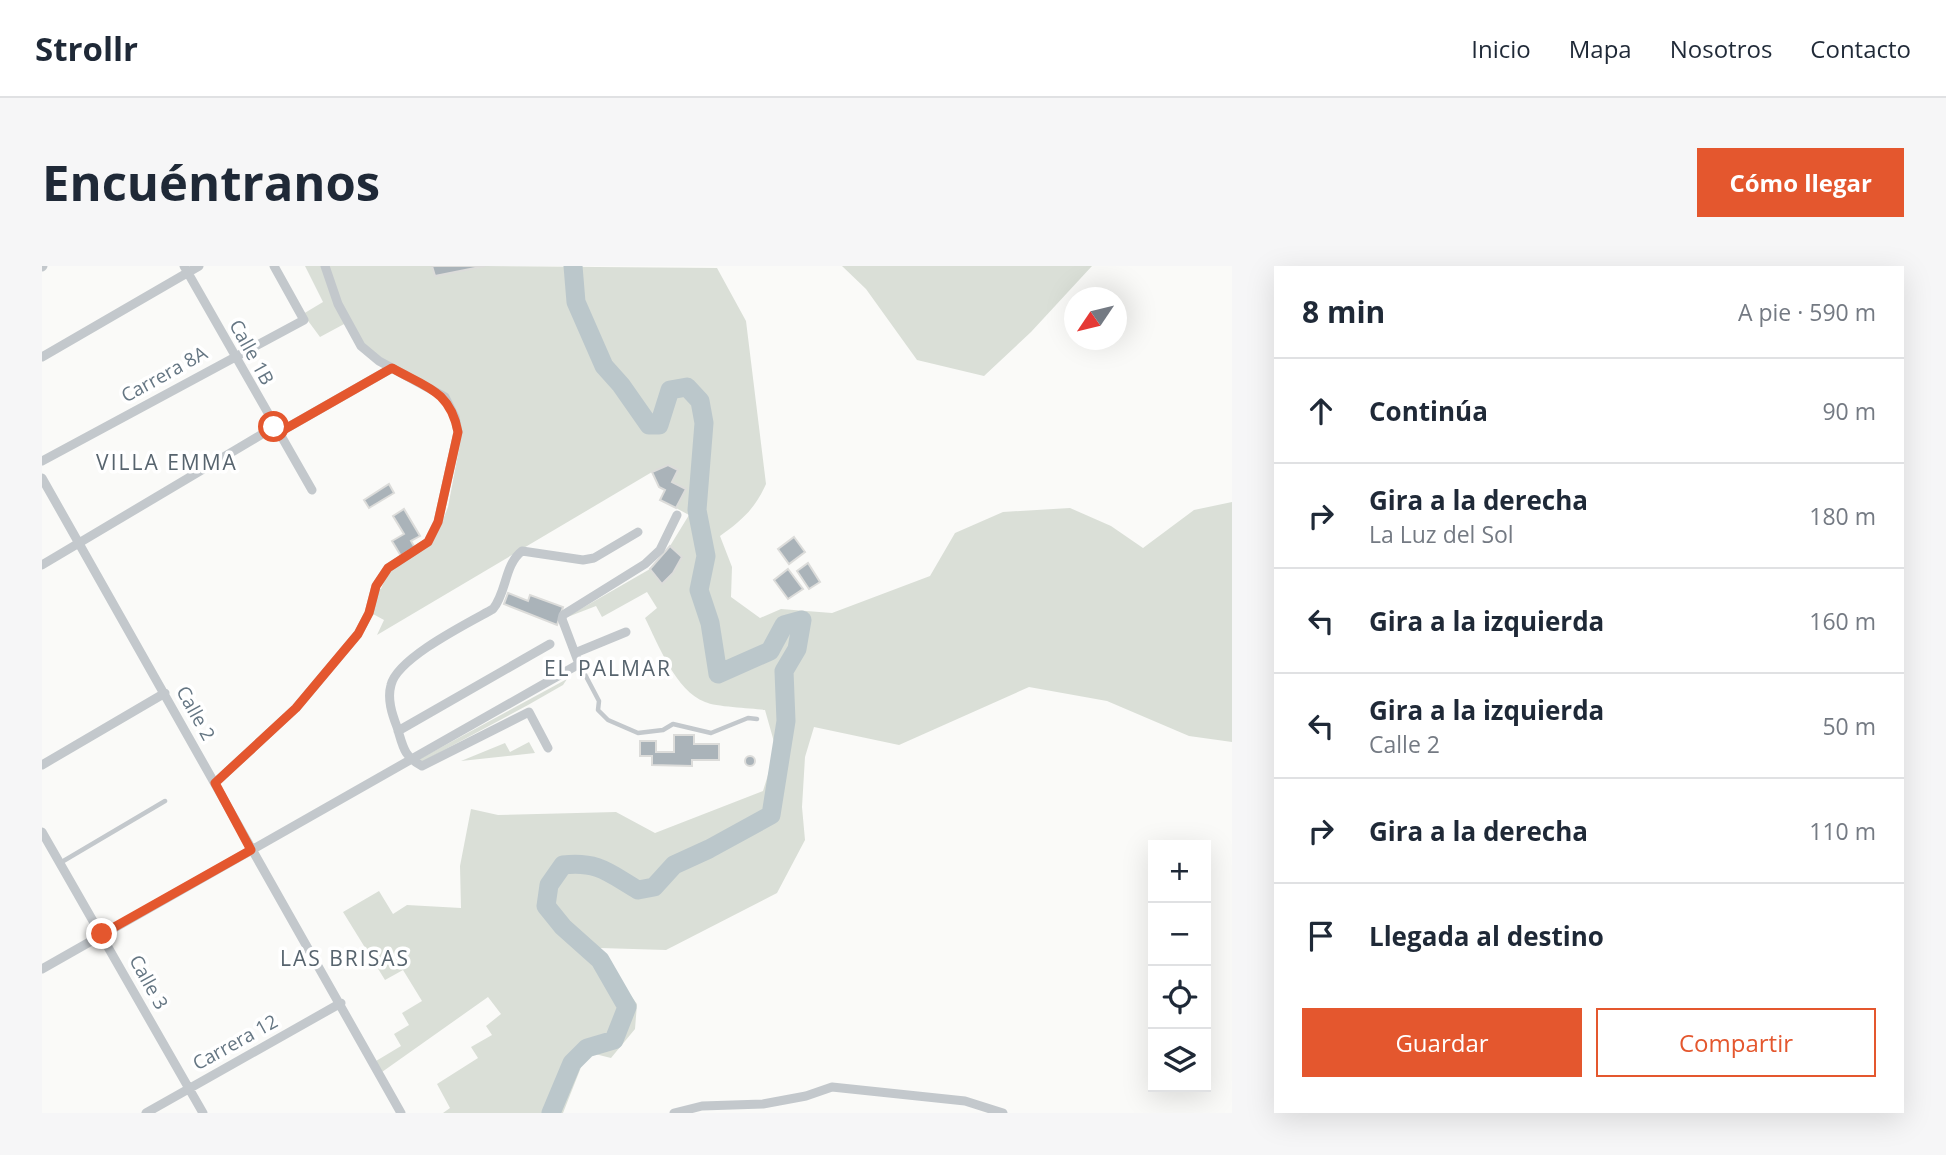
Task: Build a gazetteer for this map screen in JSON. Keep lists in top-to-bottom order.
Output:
{
  "streets": {
    "street": [
      "Calle 1B",
      "Carrera 8A",
      "Calle 2",
      "Calle 3",
      "Carrera 12"
    ]
  },
  "crossings": [
    ["Calle 1B", "Carrera 8A"],
    ["Calle 2", "Carrera 12"],
    ["Calle 3", "Carrera 12"]
  ],
  "districts": ["VILLA EMMA", "EL PALMAR", "LAS BRISAS"],
  "north": "bottom left",
  "page": {
    "header": "Strollr",
    "nav": [
      "Inicio",
      "Mapa",
      "Nosotros",
      "Contacto"
    ],
    "buttons": [
      "Cómo llegar",
      ["Guardar", "Compartir"]
    ],
    "title": "Encuéntranos",
    "heading": ["8 min", "A pie · 590 m"],
    "list": [
      ["Continúa", "90 m"],
      ["Gira a la derecha", "La Luz del Sol", "180 m"],
      ["Gira a la izquierda", "160 m"],
      ["Gira a la izquierda", "Calle 2", "50 m"],
      ["Gira a la derecha", "110 m"],
      "Llegada al destino"
    ],
    "map_buttons": ["+", "−"]
  }
}
